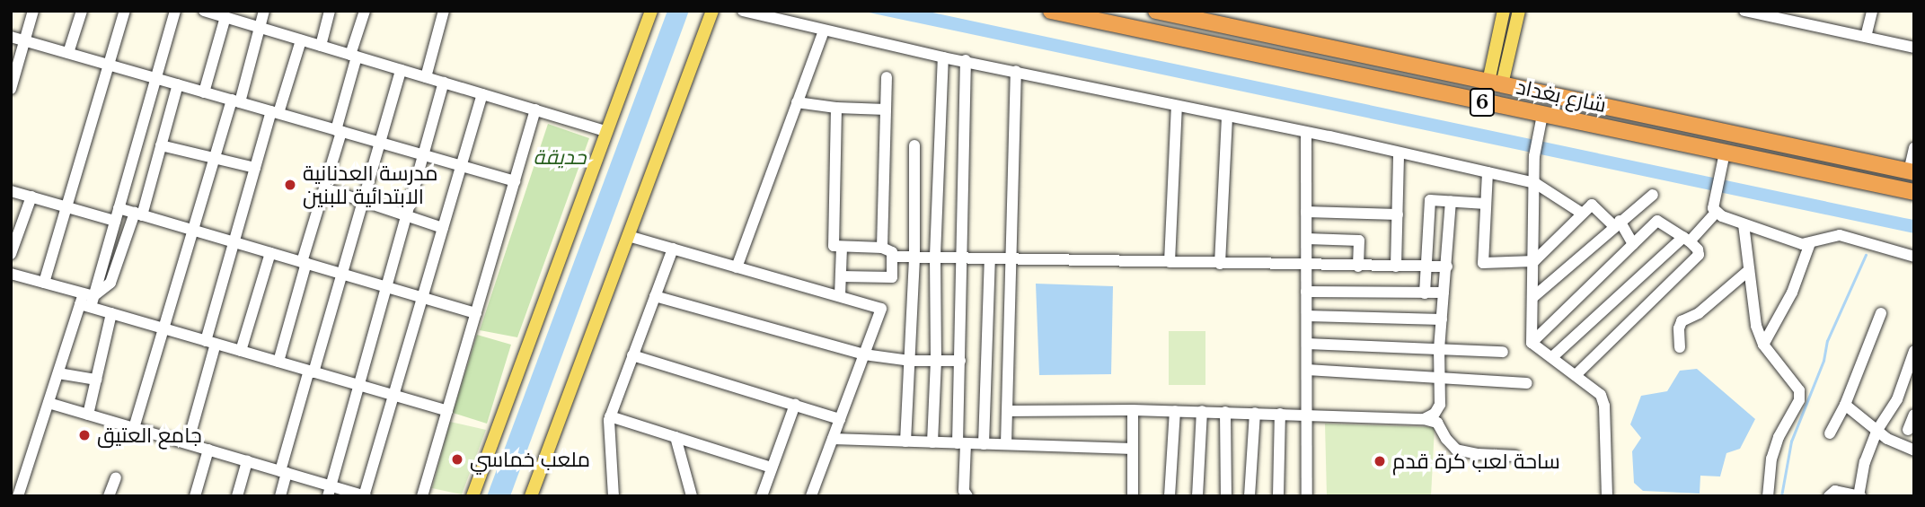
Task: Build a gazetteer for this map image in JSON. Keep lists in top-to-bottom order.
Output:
{
  "streets": {
    "highway": ["شارع بغداد", "6"]
  },
  "parks": ["حديقة"],
  "places": [
    "مدرسة العدنانية الابتدائية للبنين",
    "جامع العتيق",
    "ملعب خماسي",
    "ساحة لعب كرة قدم"
  ]
}
